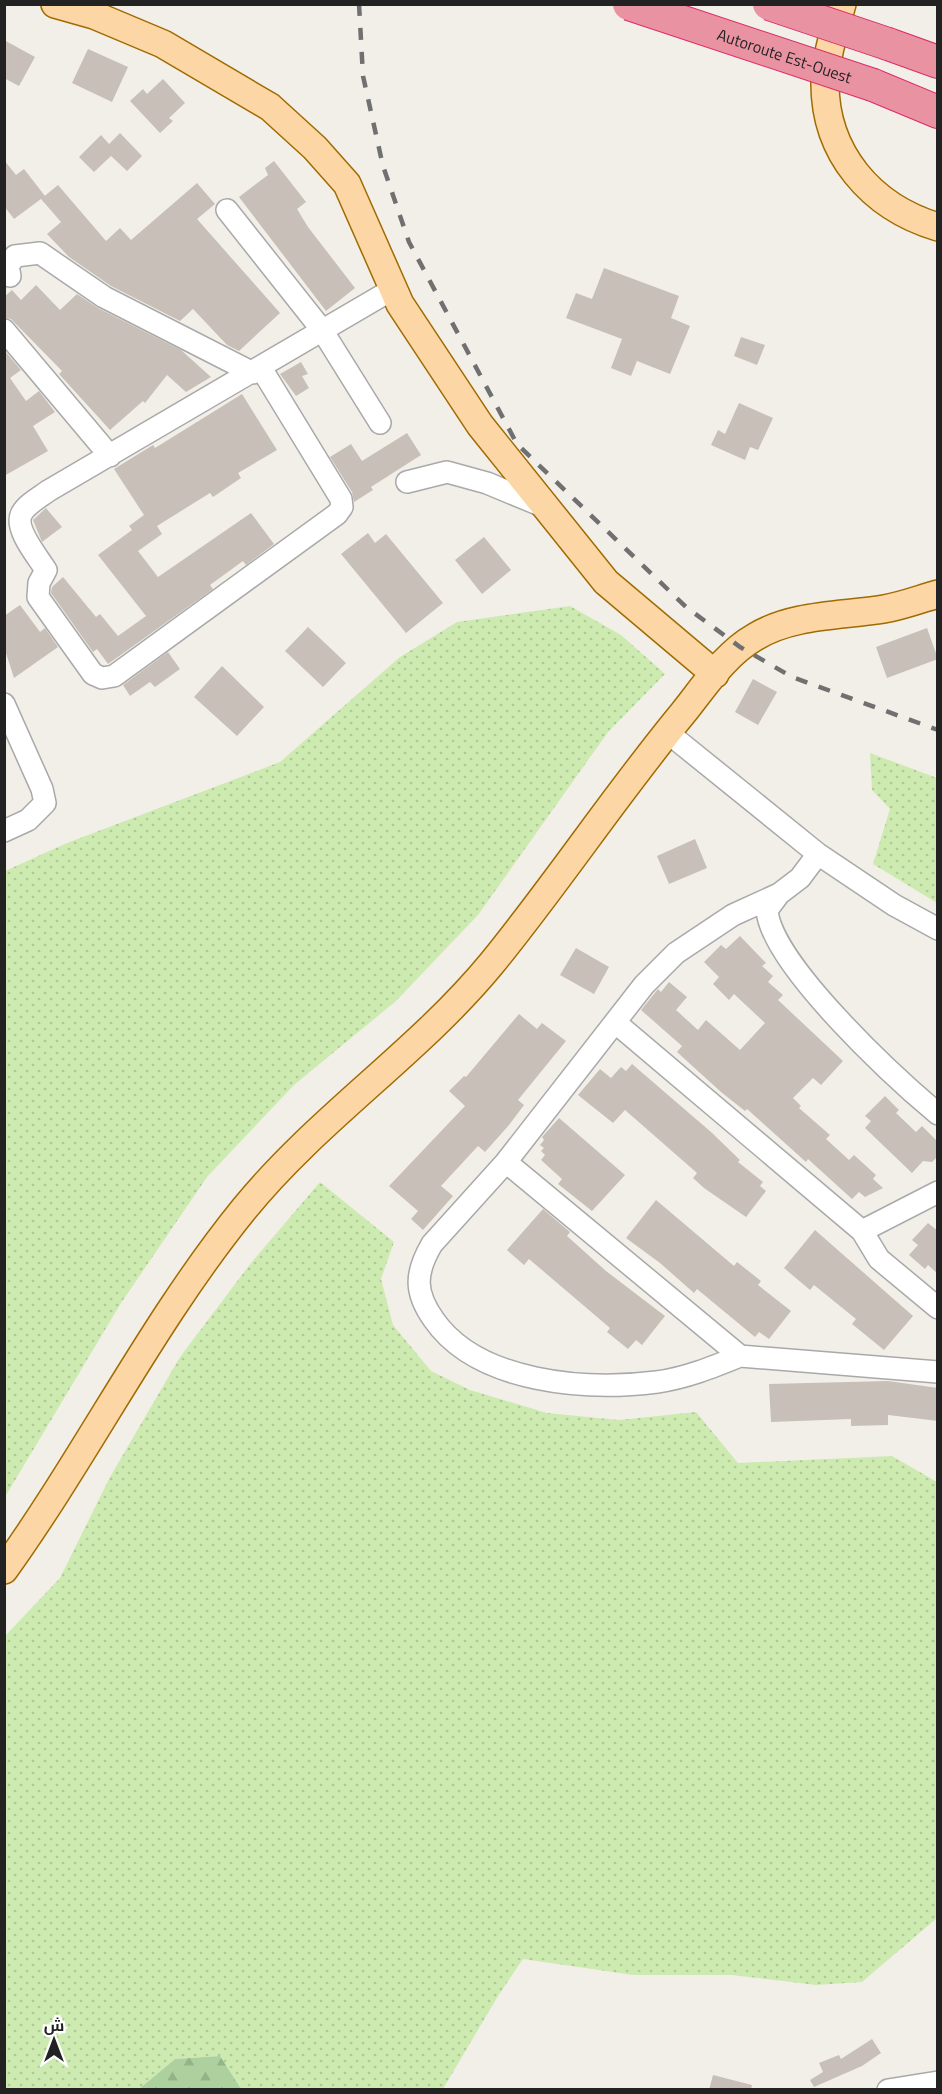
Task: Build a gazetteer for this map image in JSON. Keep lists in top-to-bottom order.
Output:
{
  "streets": {
    "highway": ["Autoroute Est-Ouest"]
  },
  "north": "top"
}
